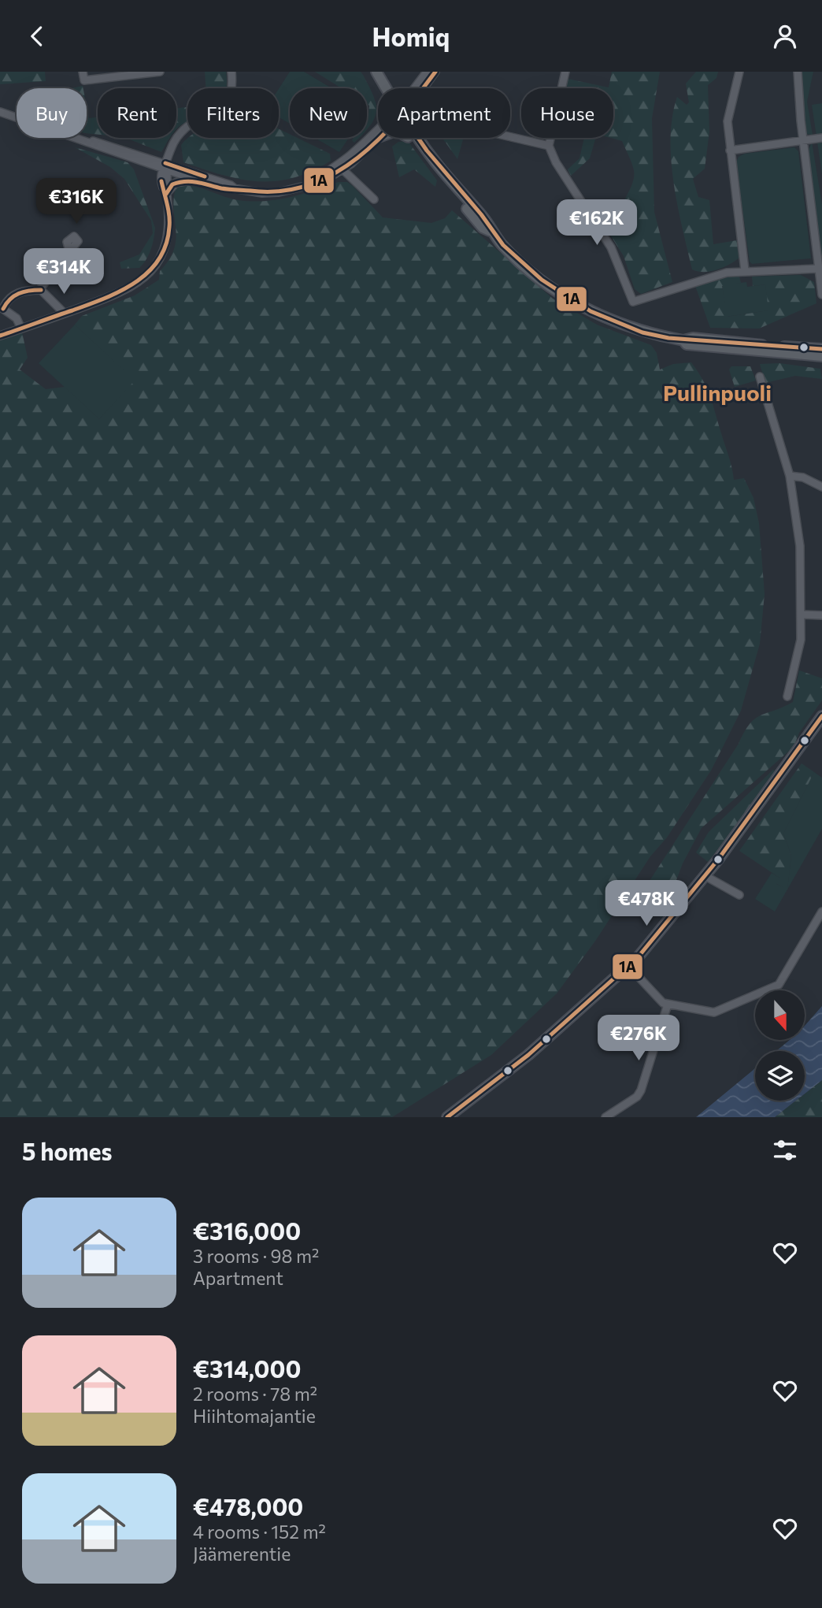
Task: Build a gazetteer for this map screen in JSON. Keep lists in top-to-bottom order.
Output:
{
  "districts": ["Pullinpuoli"],
  "lines": ["transit line 1A"],
  "north": "bottom",
  "page": {
    "header": "Homiq",
    "chip": [
      "Buy",
      "Rent",
      "Filters",
      "New",
      "Apartment",
      "House"
    ],
    "price": [
      "€316K",
      "€162K",
      "€314K",
      "€478K",
      "€276K"
    ],
    "heading": "5 homes",
    "list": [
      {
        "name": "€316,000",
        "note": "3 rooms · 98 m² · Apartment"
      },
      {
        "name": "€314,000",
        "note": "2 rooms · 78 m² · Hiihtomajantie"
      },
      {
        "name": "€478,000",
        "note": "4 rooms · 152 m² · Jäämerentie"
      }
    ]
  }
}
